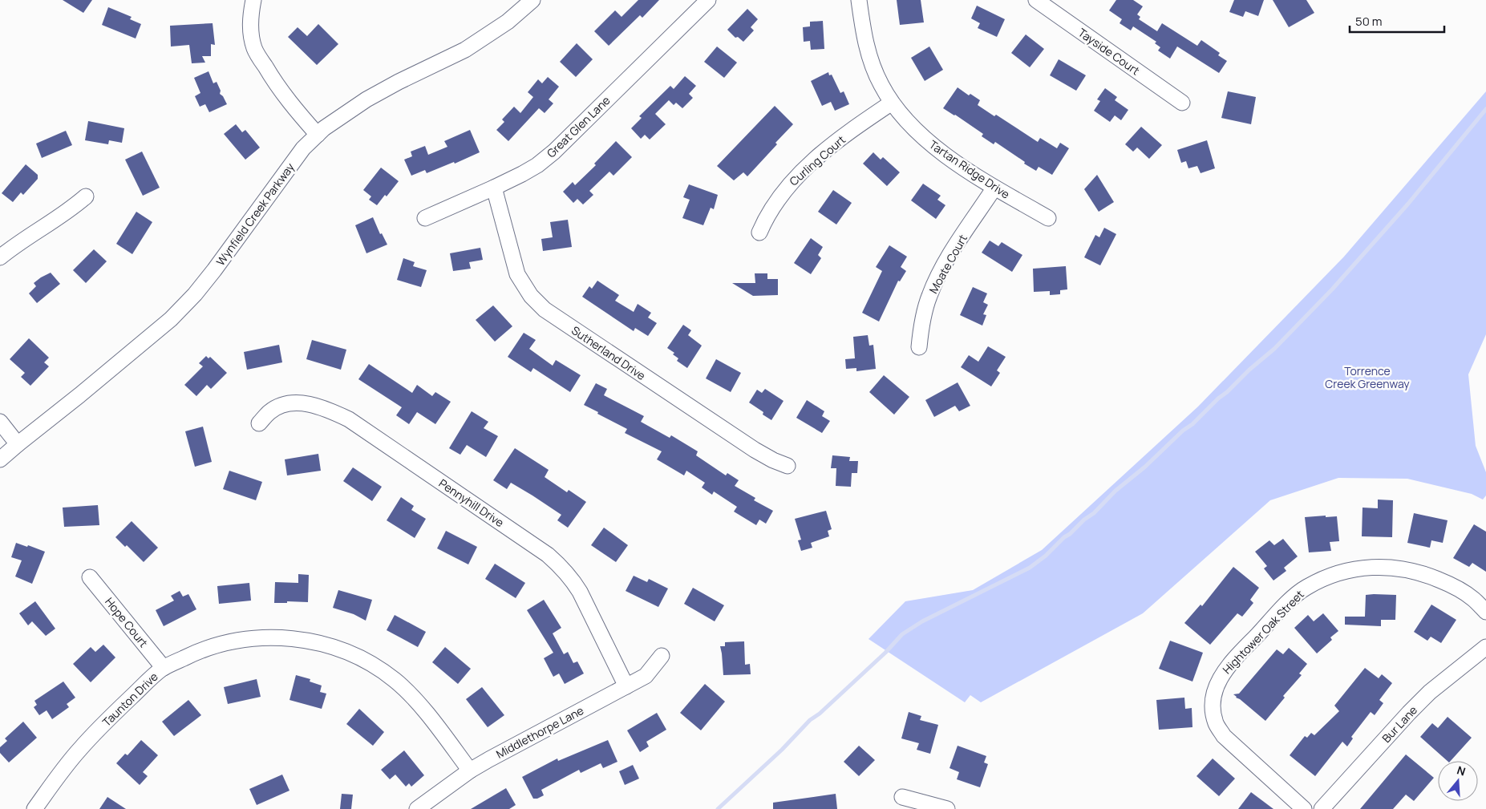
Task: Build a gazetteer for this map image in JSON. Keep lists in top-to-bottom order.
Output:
{
  "streets": {
    "street": [
      "Tayside Court",
      "Great Glen Lane",
      "Curling Court",
      "Tartan Ridge Drive",
      "Wynfield Creek Parkway",
      "Moate Court",
      "Sutherland Drive",
      "Pennyhill Drive",
      "Hope Court",
      "Hightower Oak Street",
      "Taunton Drive",
      "Bur Lane",
      "Middlethorpe Lane"
    ]
  },
  "crossings": [
    ["Great Glen Lane", "Sutherland Drive"],
    ["Curling Court", "Tartan Ridge Drive"],
    ["Tartan Ridge Drive", "Moate Court"],
    ["Pennyhill Drive", "Middlethorpe Lane"],
    ["Hope Court", "Taunton Drive"],
    ["Taunton Drive", "Middlethorpe Lane"]
  ],
  "parks": ["Torrence Creek Greenway"],
  "scale_bar": "50 m",
  "north": "top"
}
